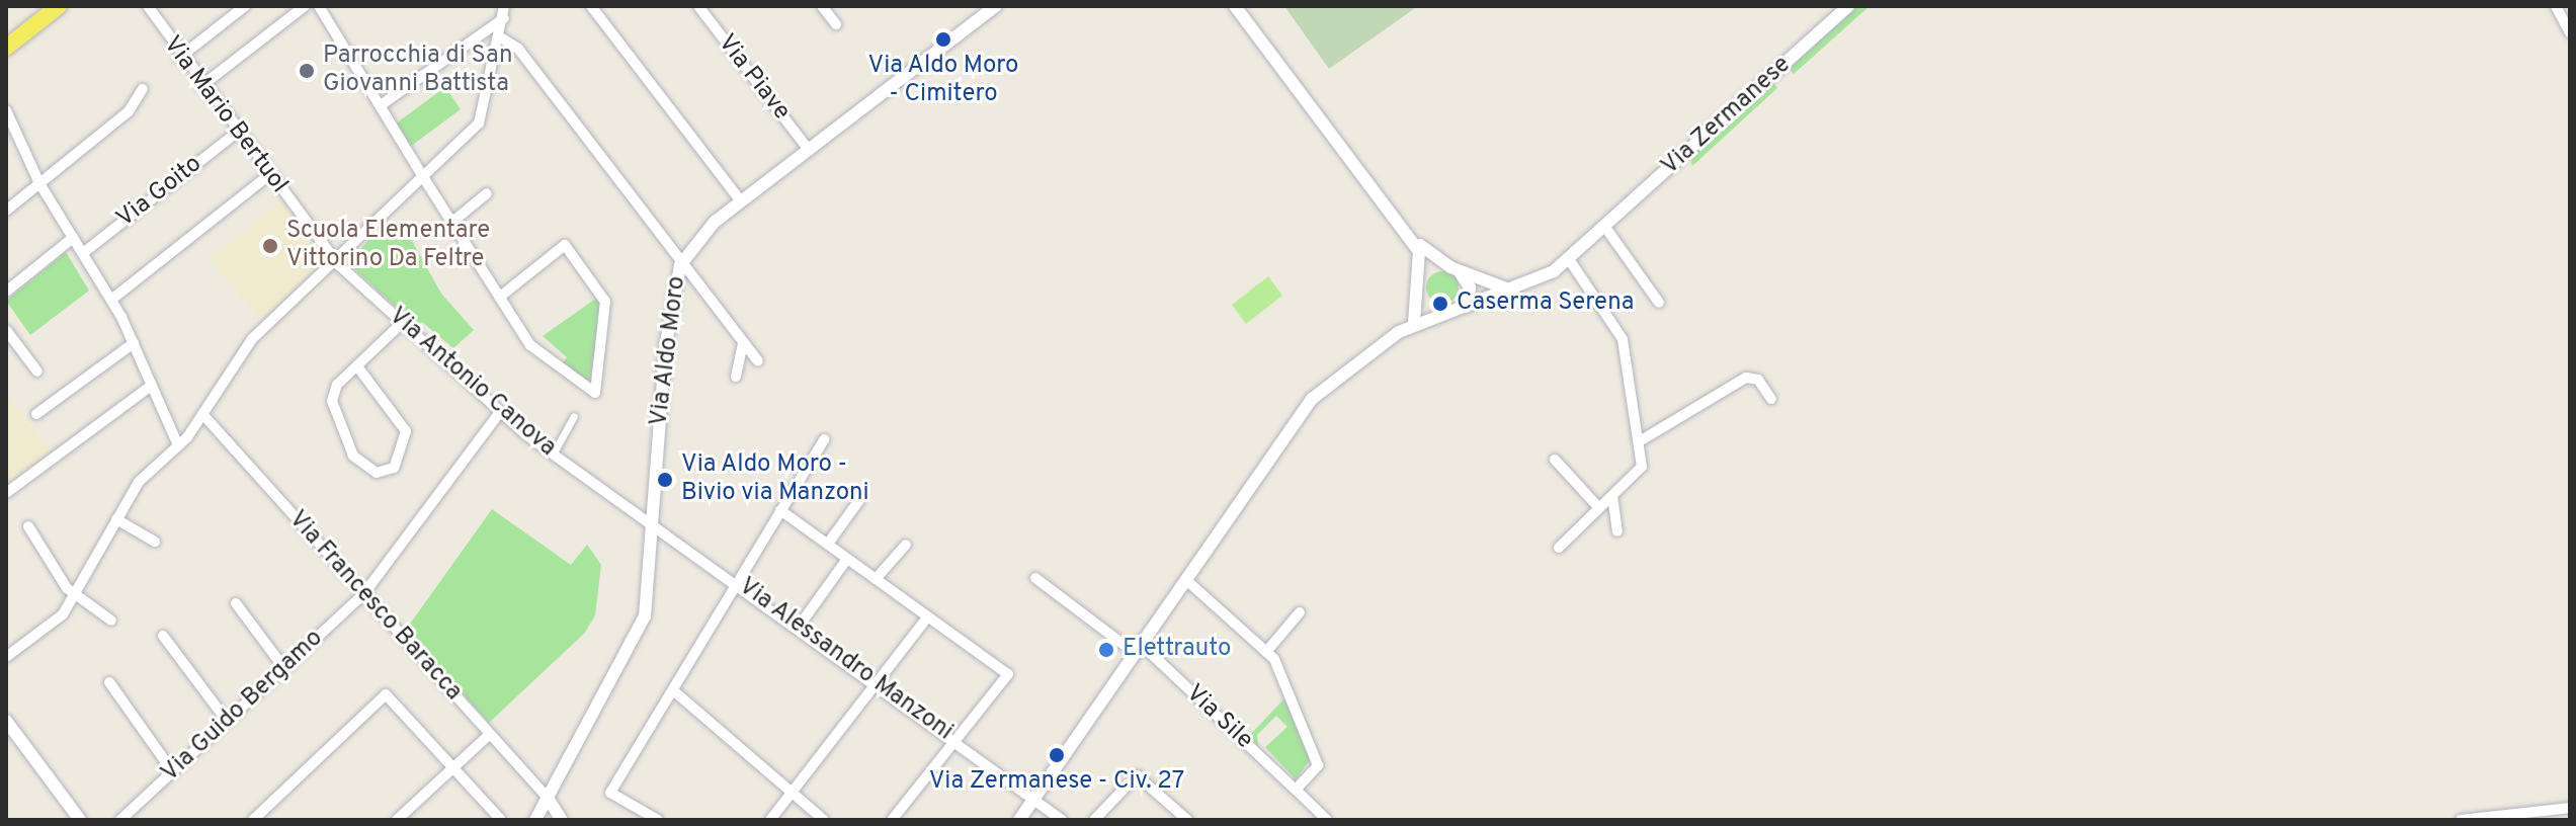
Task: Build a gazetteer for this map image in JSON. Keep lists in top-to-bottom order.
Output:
{
  "streets": {
    "street": [
      "Via Piave",
      "Via Mario Bertuol",
      "Via Zermanese",
      "Via Goito",
      "Via Aldo Moro",
      "Via Antonio Canova",
      "Via Francesco Baracca",
      "Via Alessandro Manzoni",
      "Via Guido Bergamo",
      "Via Sile"
    ]
  },
  "crossings": [
    ["Via Piave", "Via Aldo Moro"],
    ["Via Mario Bertuol", "Via Goito"],
    ["Via Mario Bertuol", "Via Antonio Canova"],
    ["Via Zermanese", "Via Alessandro Manzoni"],
    ["Via Zermanese", "Via Sile"],
    ["Via Aldo Moro", "Via Antonio Canova"],
    ["Via Aldo Moro", "Via Francesco Baracca"],
    ["Via Aldo Moro", "Via Alessandro Manzoni"],
    ["Via Antonio Canova", "Via Alessandro Manzoni"],
    ["Via Antonio Canova", "Via Guido Bergamo"],
    ["Via Francesco Baracca", "Via Guido Bergamo"]
  ],
  "places": [
    "Via Aldo Moro - Cimitero",
    "Parrocchia di San Giovanni Battista",
    "Scuola Elementare Vittorino Da Feltre",
    "Caserma Serena",
    "Via Aldo Moro - Bivio via Manzoni",
    "Elettrauto",
    "Via Zermanese - Civ. 27"
  ]
}
